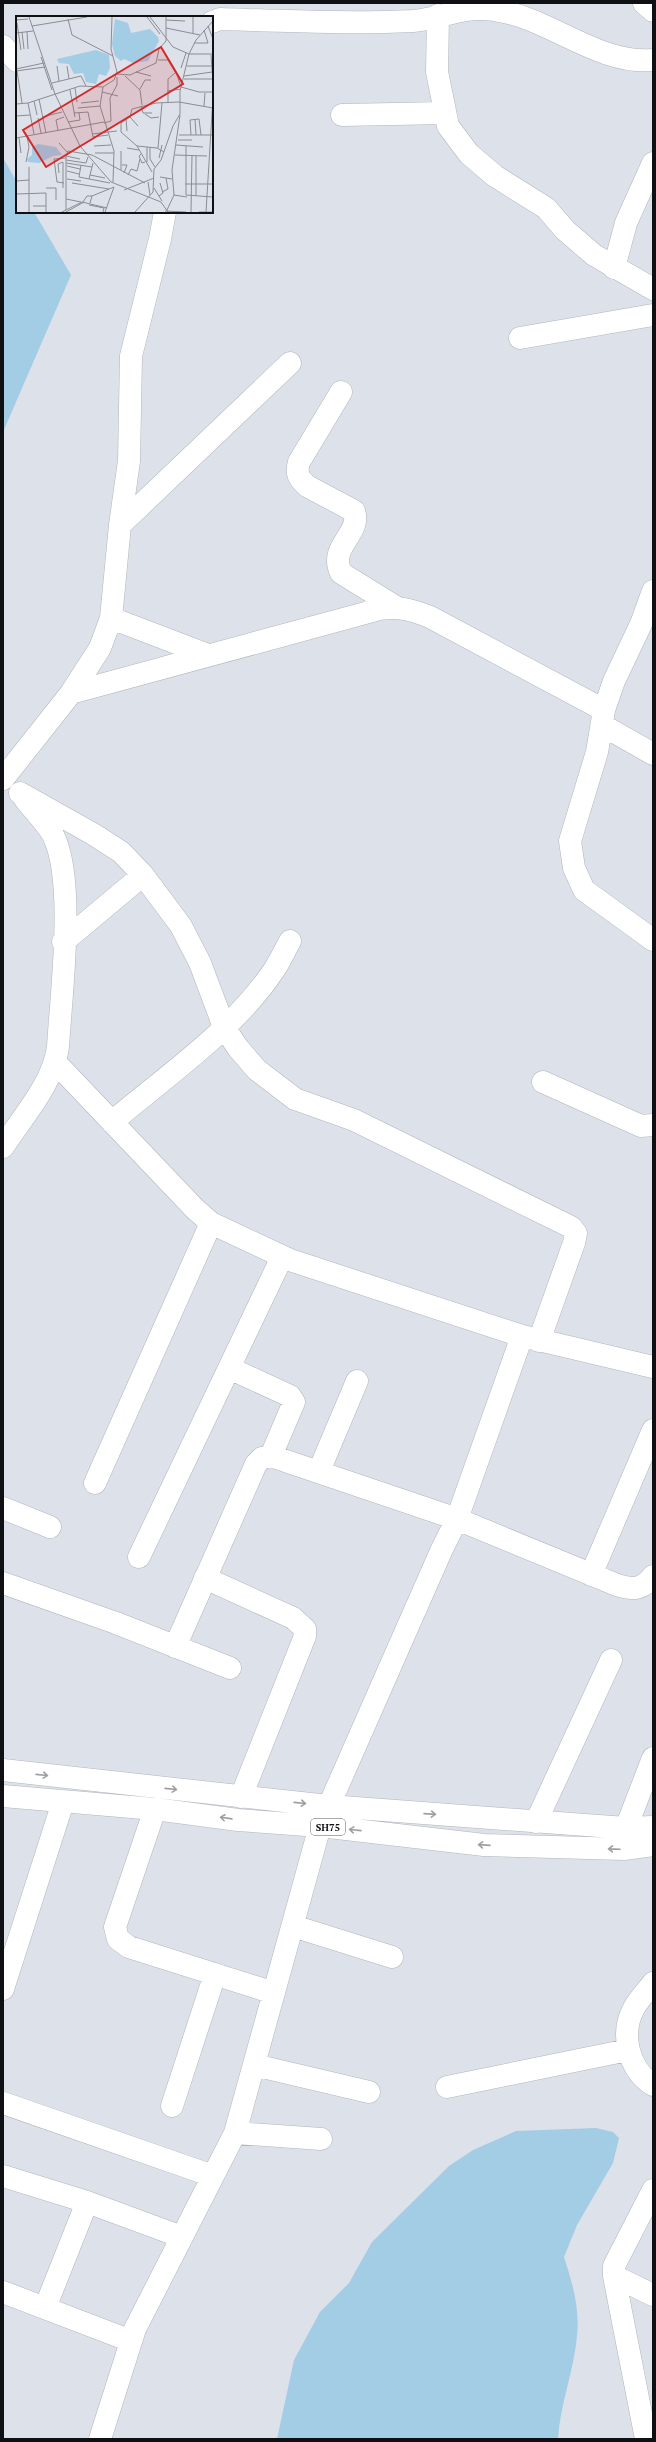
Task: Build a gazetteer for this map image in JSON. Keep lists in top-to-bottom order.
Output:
{
  "streets": {
    "street": ["SH75"]
  }
}
